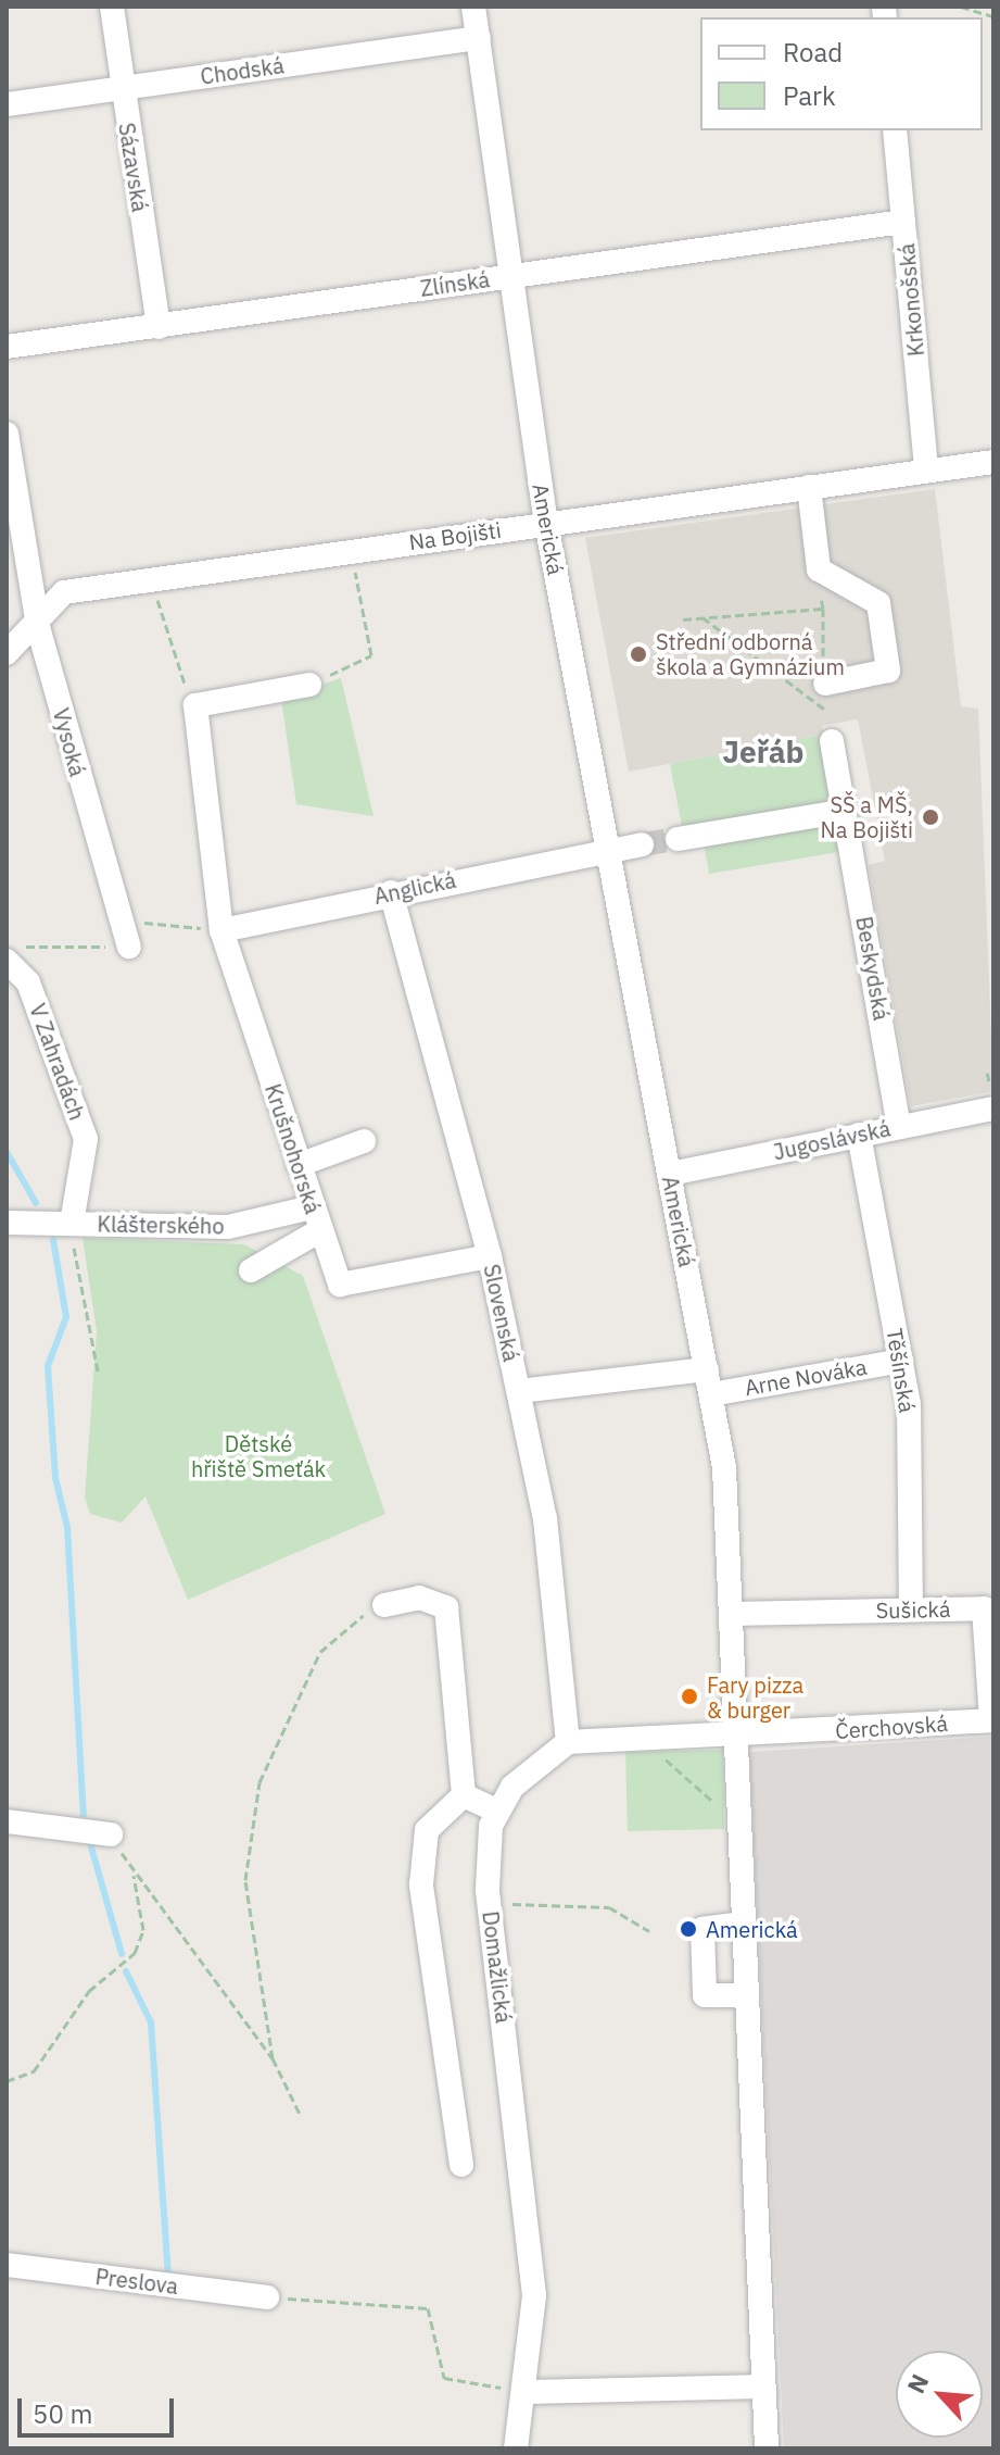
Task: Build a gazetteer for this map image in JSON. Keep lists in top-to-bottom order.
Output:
{
  "streets": {
    "street": [
      "Chodská",
      "Sázavská",
      "Zlínská",
      "Krkonošská",
      "Americká",
      "Na Bojišti",
      "Vysoká",
      "Anglická",
      "Beskydská",
      "V Zahradách",
      "Jugoslávská",
      "Krušnohorská",
      "Klášterského",
      "Slovenská",
      "Těšínská",
      "Arne Nováka",
      "Sušická",
      "Čerchovská",
      "Domažlická",
      "Preslova"
    ]
  },
  "crossings": [
    ["Chodská", "Sázavská"],
    ["Chodská", "Americká"],
    ["Sázavská", "Zlínská"],
    ["Zlínská", "Krkonošská"],
    ["Zlínská", "Americká"],
    ["Krkonošská", "Na Bojišti"],
    ["Americká", "Na Bojišti"],
    ["Americká", "Anglická"],
    ["Americká", "Jugoslávská"],
    ["Americká", "Arne Nováka"],
    ["Americká", "Sušická"],
    ["Americká", "Čerchovská"],
    ["Na Bojišti", "Vysoká"],
    ["Anglická", "Krušnohorská"],
    ["Anglická", "Slovenská"],
    ["Beskydská", "Jugoslávská"],
    ["V Zahradách", "Klášterského"],
    ["Jugoslávská", "Těšínská"],
    ["Krušnohorská", "Klášterského"],
    ["Krušnohorská", "Slovenská"],
    ["Těšínská", "Arne Nováka"],
    ["Těšínská", "Sušická"],
    ["Sušická", "Čerchovská"]
  ],
  "districts": ["Jeřáb"],
  "parks": ["Dětské hřiště Smeťák"],
  "places": [
    "Střední odborná škola a Gymnázium",
    "SŠ a MŠ, Na Bojišti",
    "Fary pizza & burger",
    "Americká"
  ],
  "legend": ["Road", "Park"],
  "scale_bar": "50 m",
  "north": "top left"
}
